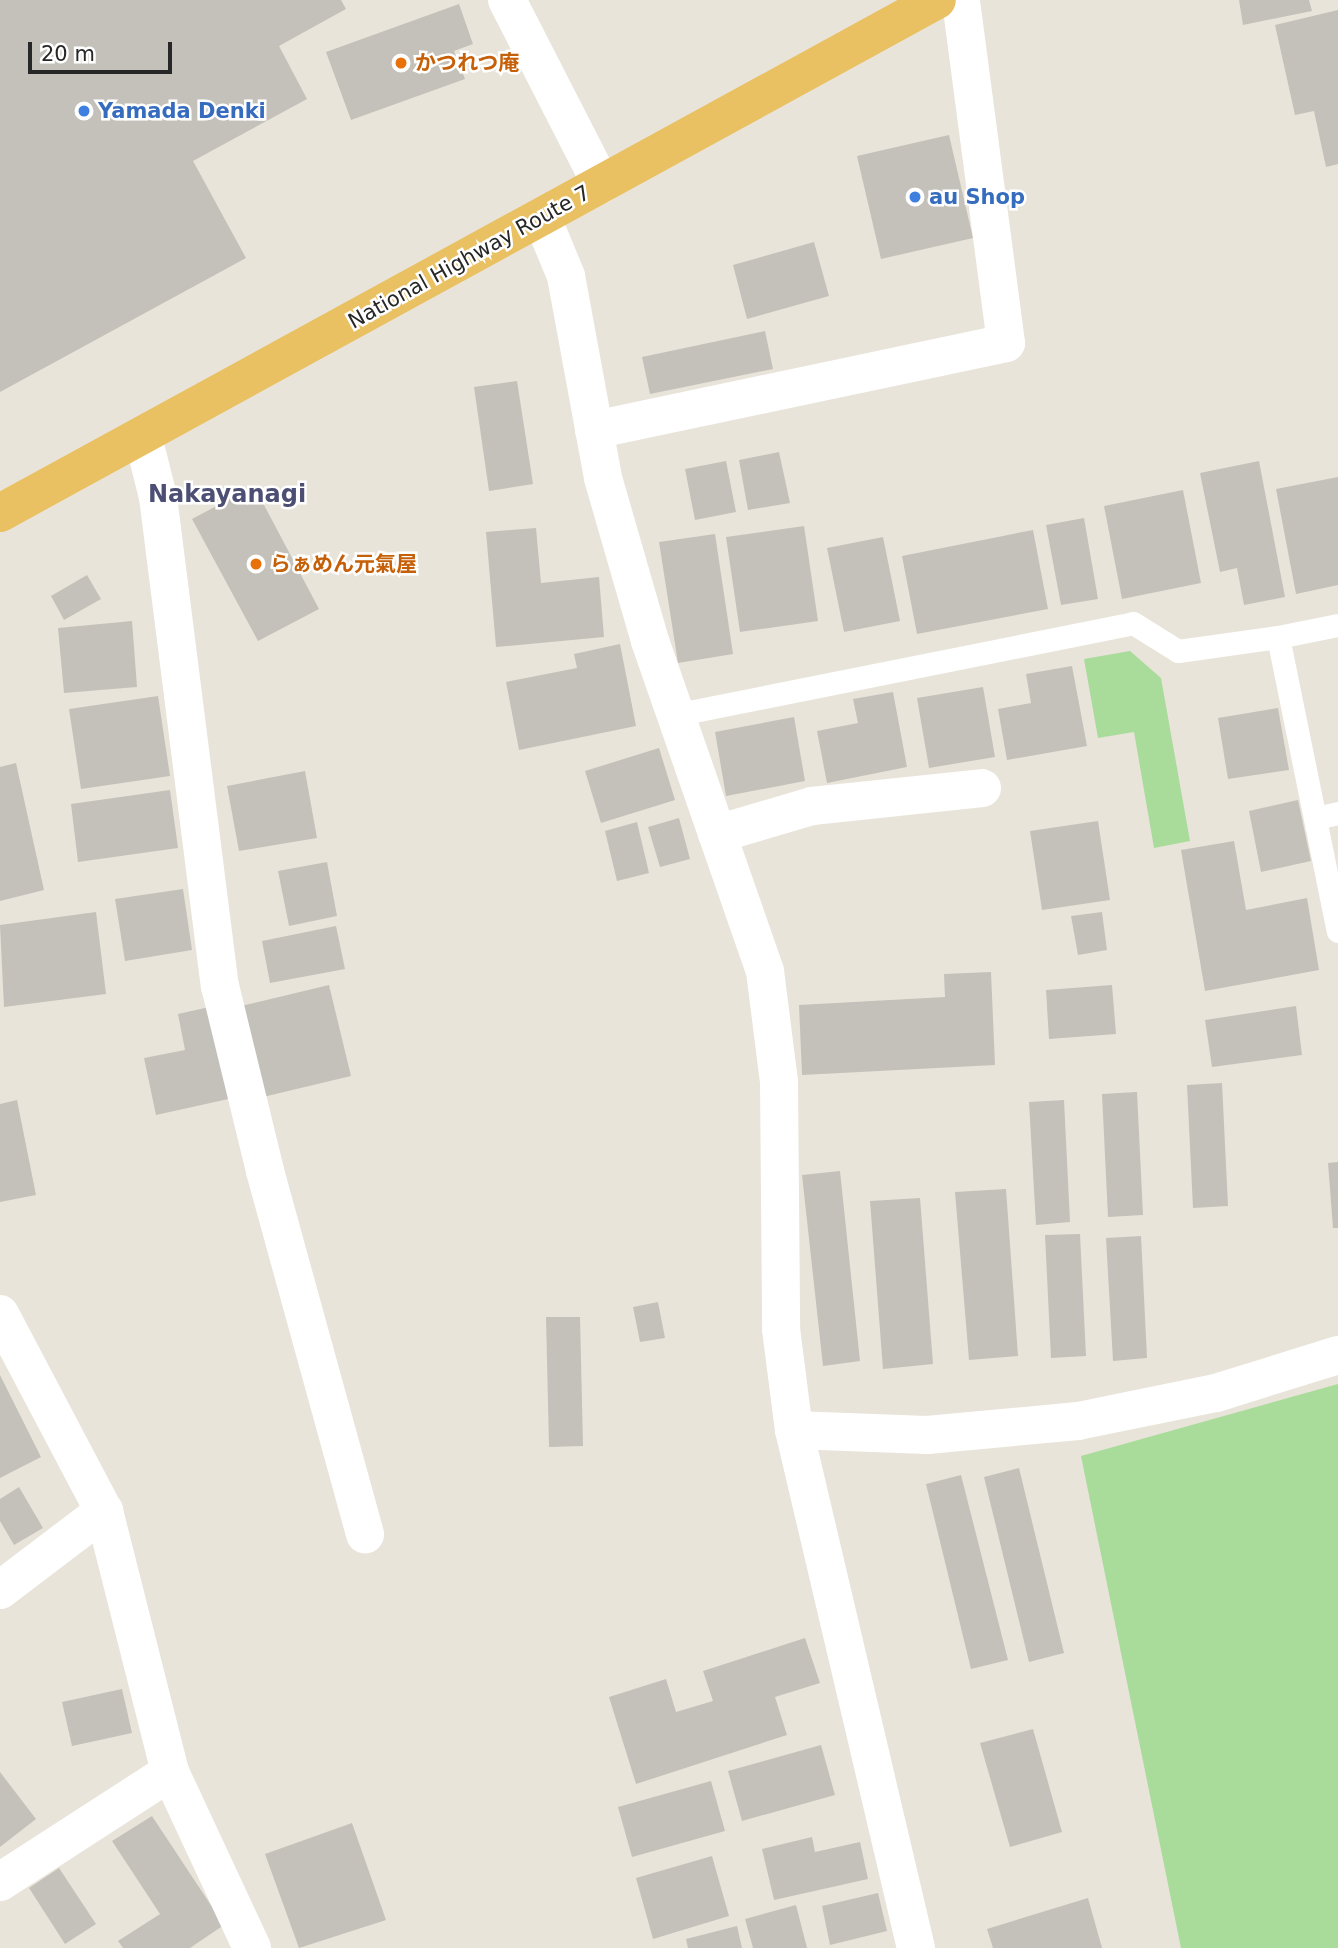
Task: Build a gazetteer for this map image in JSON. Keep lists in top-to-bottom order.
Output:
{
  "streets": {
    "highway": ["National Highway Route 7"]
  },
  "districts": ["Nakayanagi"],
  "places": [
    "かつれつ庵",
    "Yamada Denki",
    "au Shop",
    "らぁめん元氣屋"
  ],
  "scale_bar": "20 m"
}
